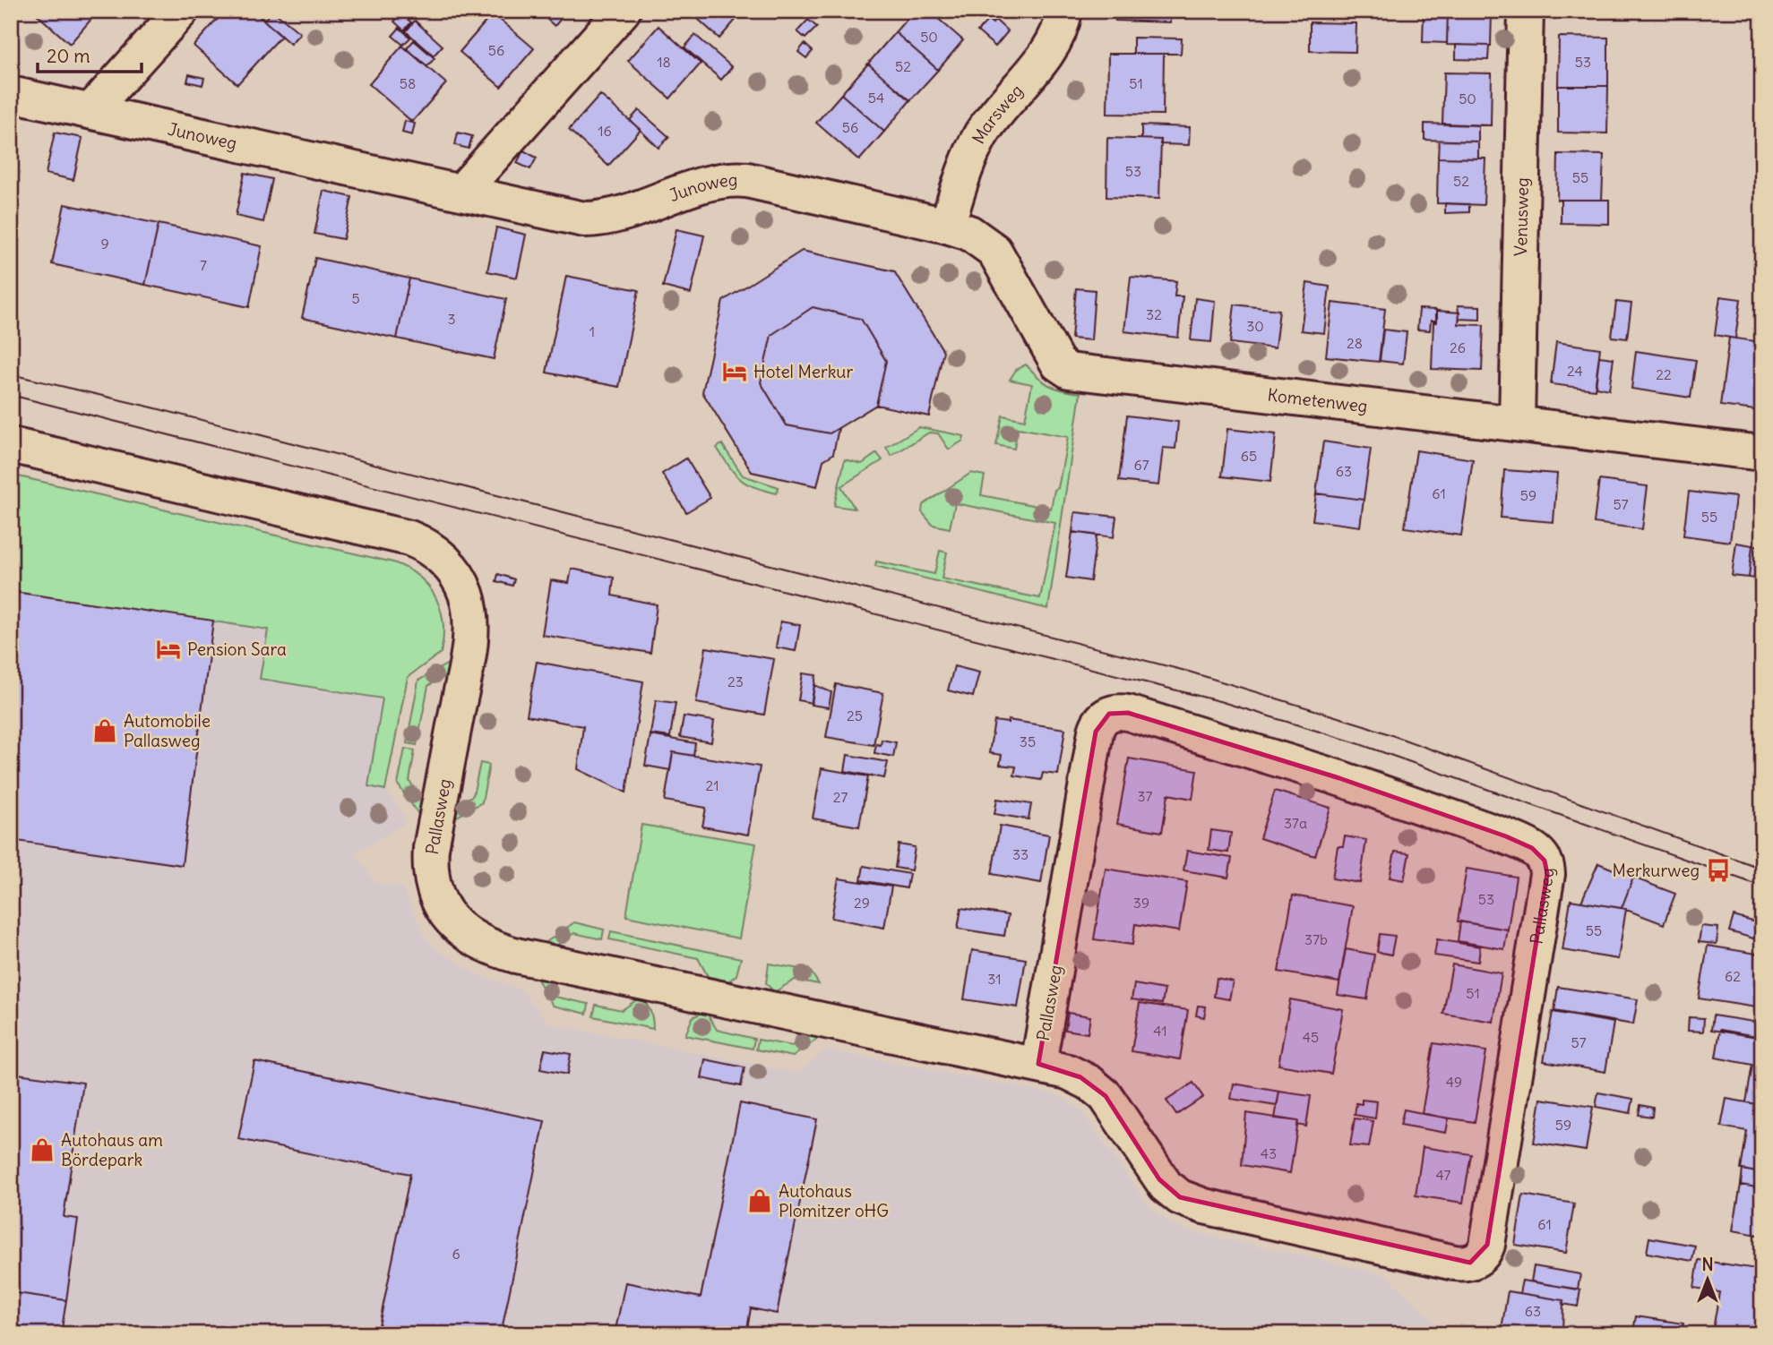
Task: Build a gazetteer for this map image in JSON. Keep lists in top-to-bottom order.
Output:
{
  "streets": {
    "street": [
      "Marsweg",
      "Junoweg",
      "Venusweg",
      "Kometenweg",
      "Pallasweg"
    ]
  },
  "crossings": [
    ["Marsweg", "Junoweg"],
    ["Marsweg", "Kometenweg"],
    ["Junoweg", "Kometenweg"],
    ["Venusweg", "Kometenweg"]
  ],
  "places": {
    "hotel": ["Hotel Merkur", "Pension Sara"],
    "shop": ["Automobile Pallasweg", "Autohaus am Bördepark", "Autohaus Plomitzer oHG"],
    "bus stop": ["Merkurweg"]
  },
  "house_numbers": [
    "50",
    "56",
    "18",
    "53",
    "52",
    "58",
    "51",
    "54",
    "50",
    "56",
    "16",
    "53",
    "55",
    "52",
    "9",
    "7",
    "5",
    "32",
    "3",
    "30",
    "1",
    "28",
    "26",
    "24",
    "22",
    "65",
    "67",
    "63",
    "61",
    "59",
    "57",
    "55",
    "23",
    "25",
    "35",
    "21",
    "37",
    "27",
    "37a",
    "33",
    "53",
    "29",
    "39",
    "55",
    "37b",
    "62",
    "31",
    "51",
    "41",
    "45",
    "57",
    "49",
    "59",
    "43",
    "47",
    "61",
    "6",
    "63"
  ],
  "scale_bar": "20 m",
  "north": "top"
}
